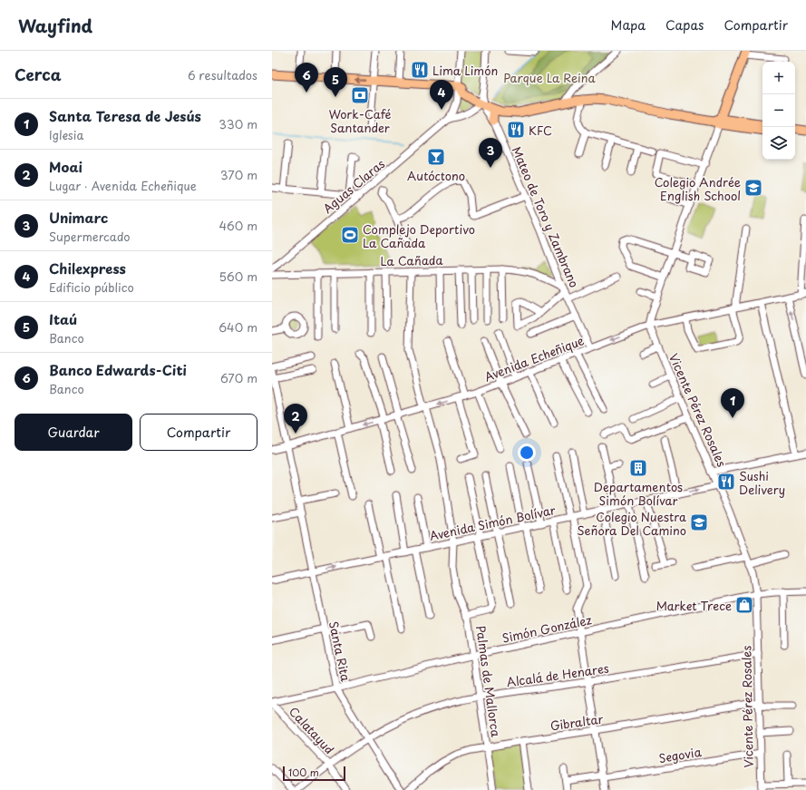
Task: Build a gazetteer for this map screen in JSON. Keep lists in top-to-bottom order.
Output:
{
  "streets": {
    "street": [
      "Aguas Claras",
      "Mateo de Toro y Zambrano",
      "La Cañada",
      "Avenida Echeñique",
      "Vicente Pérez Rosales",
      "Avenida Simón Bolívar",
      "Simón González",
      "Santa Rita",
      "Alcalá de Henares",
      "Palmas de Mallorca",
      "Gibraltar",
      "Calatayud",
      "Segovia"
    ]
  },
  "crossings": [
    ["Mateo de Toro y Zambrano", "La Cañada"],
    ["Mateo de Toro y Zambrano", "Avenida Echeñique"],
    ["La Cañada", "Palmas de Mallorca"],
    ["Avenida Echeñique", "Vicente Pérez Rosales"],
    ["Avenida Echeñique", "Santa Rita"],
    ["Avenida Echeñique", "Palmas de Mallorca"],
    ["Vicente Pérez Rosales", "Avenida Simón Bolívar"],
    ["Vicente Pérez Rosales", "Simón González"],
    ["Vicente Pérez Rosales", "Alcalá de Henares"],
    ["Vicente Pérez Rosales", "Gibraltar"],
    ["Vicente Pérez Rosales", "Segovia"],
    ["Avenida Simón Bolívar", "Santa Rita"],
    ["Avenida Simón Bolívar", "Palmas de Mallorca"],
    ["Simón González", "Santa Rita"],
    ["Simón González", "Palmas de Mallorca"],
    ["Simón González", "Calatayud"],
    ["Santa Rita", "Alcalá de Henares"],
    ["Alcalá de Henares", "Palmas de Mallorca"],
    ["Alcalá de Henares", "Calatayud"],
    ["Palmas de Mallorca", "Gibraltar"]
  ],
  "parks": ["Parque La Reina"],
  "places": {
    "restaurant": ["Lima Limón", "KFC", "Sushi Delivery"],
    "bank": ["Work-Café Santander"],
    "bar": ["Autóctono"],
    "school or university": ["Colegio Andrée English School", "Colegio Nuestra Señora Del Camino"],
    "sports": ["Complejo Deportivo La Cañada"],
    "building": ["Departamentos Simón Bolívar"],
    "shop": ["Market Trece"]
  },
  "scale_bar": "100 m",
  "page": {
    "header": "Wayfind",
    "nav": ["Mapa", "Capas", "Compartir"],
    "heading": ["Cerca", "6 resultados"],
    "map_buttons": ["+", "−"],
    "pins": [
      "6",
      "5",
      "4",
      "3",
      "1",
      "2"
    ],
    "list": [
      {
        "mark": "1",
        "name": "Santa Teresa de Jesús",
        "note": "Iglesia",
        "value": "330 m"
      },
      {
        "mark": "2",
        "name": "Moai",
        "note": "Lugar · Avenida Echeñique",
        "value": "370 m"
      },
      {
        "mark": "3",
        "name": "Unimarc",
        "note": "Supermercado",
        "value": "460 m"
      },
      {
        "mark": "4",
        "name": "Chilexpress",
        "note": "Edificio público",
        "value": "560 m"
      },
      {
        "mark": "5",
        "name": "Itaú",
        "note": "Banco",
        "value": "640 m"
      },
      {
        "mark": "6",
        "name": "Banco Edwards-Citi",
        "note": "Banco",
        "value": "670 m"
      }
    ],
    "buttons": ["Guardar", "Compartir"],
    "scale": "100 m"
  }
}
